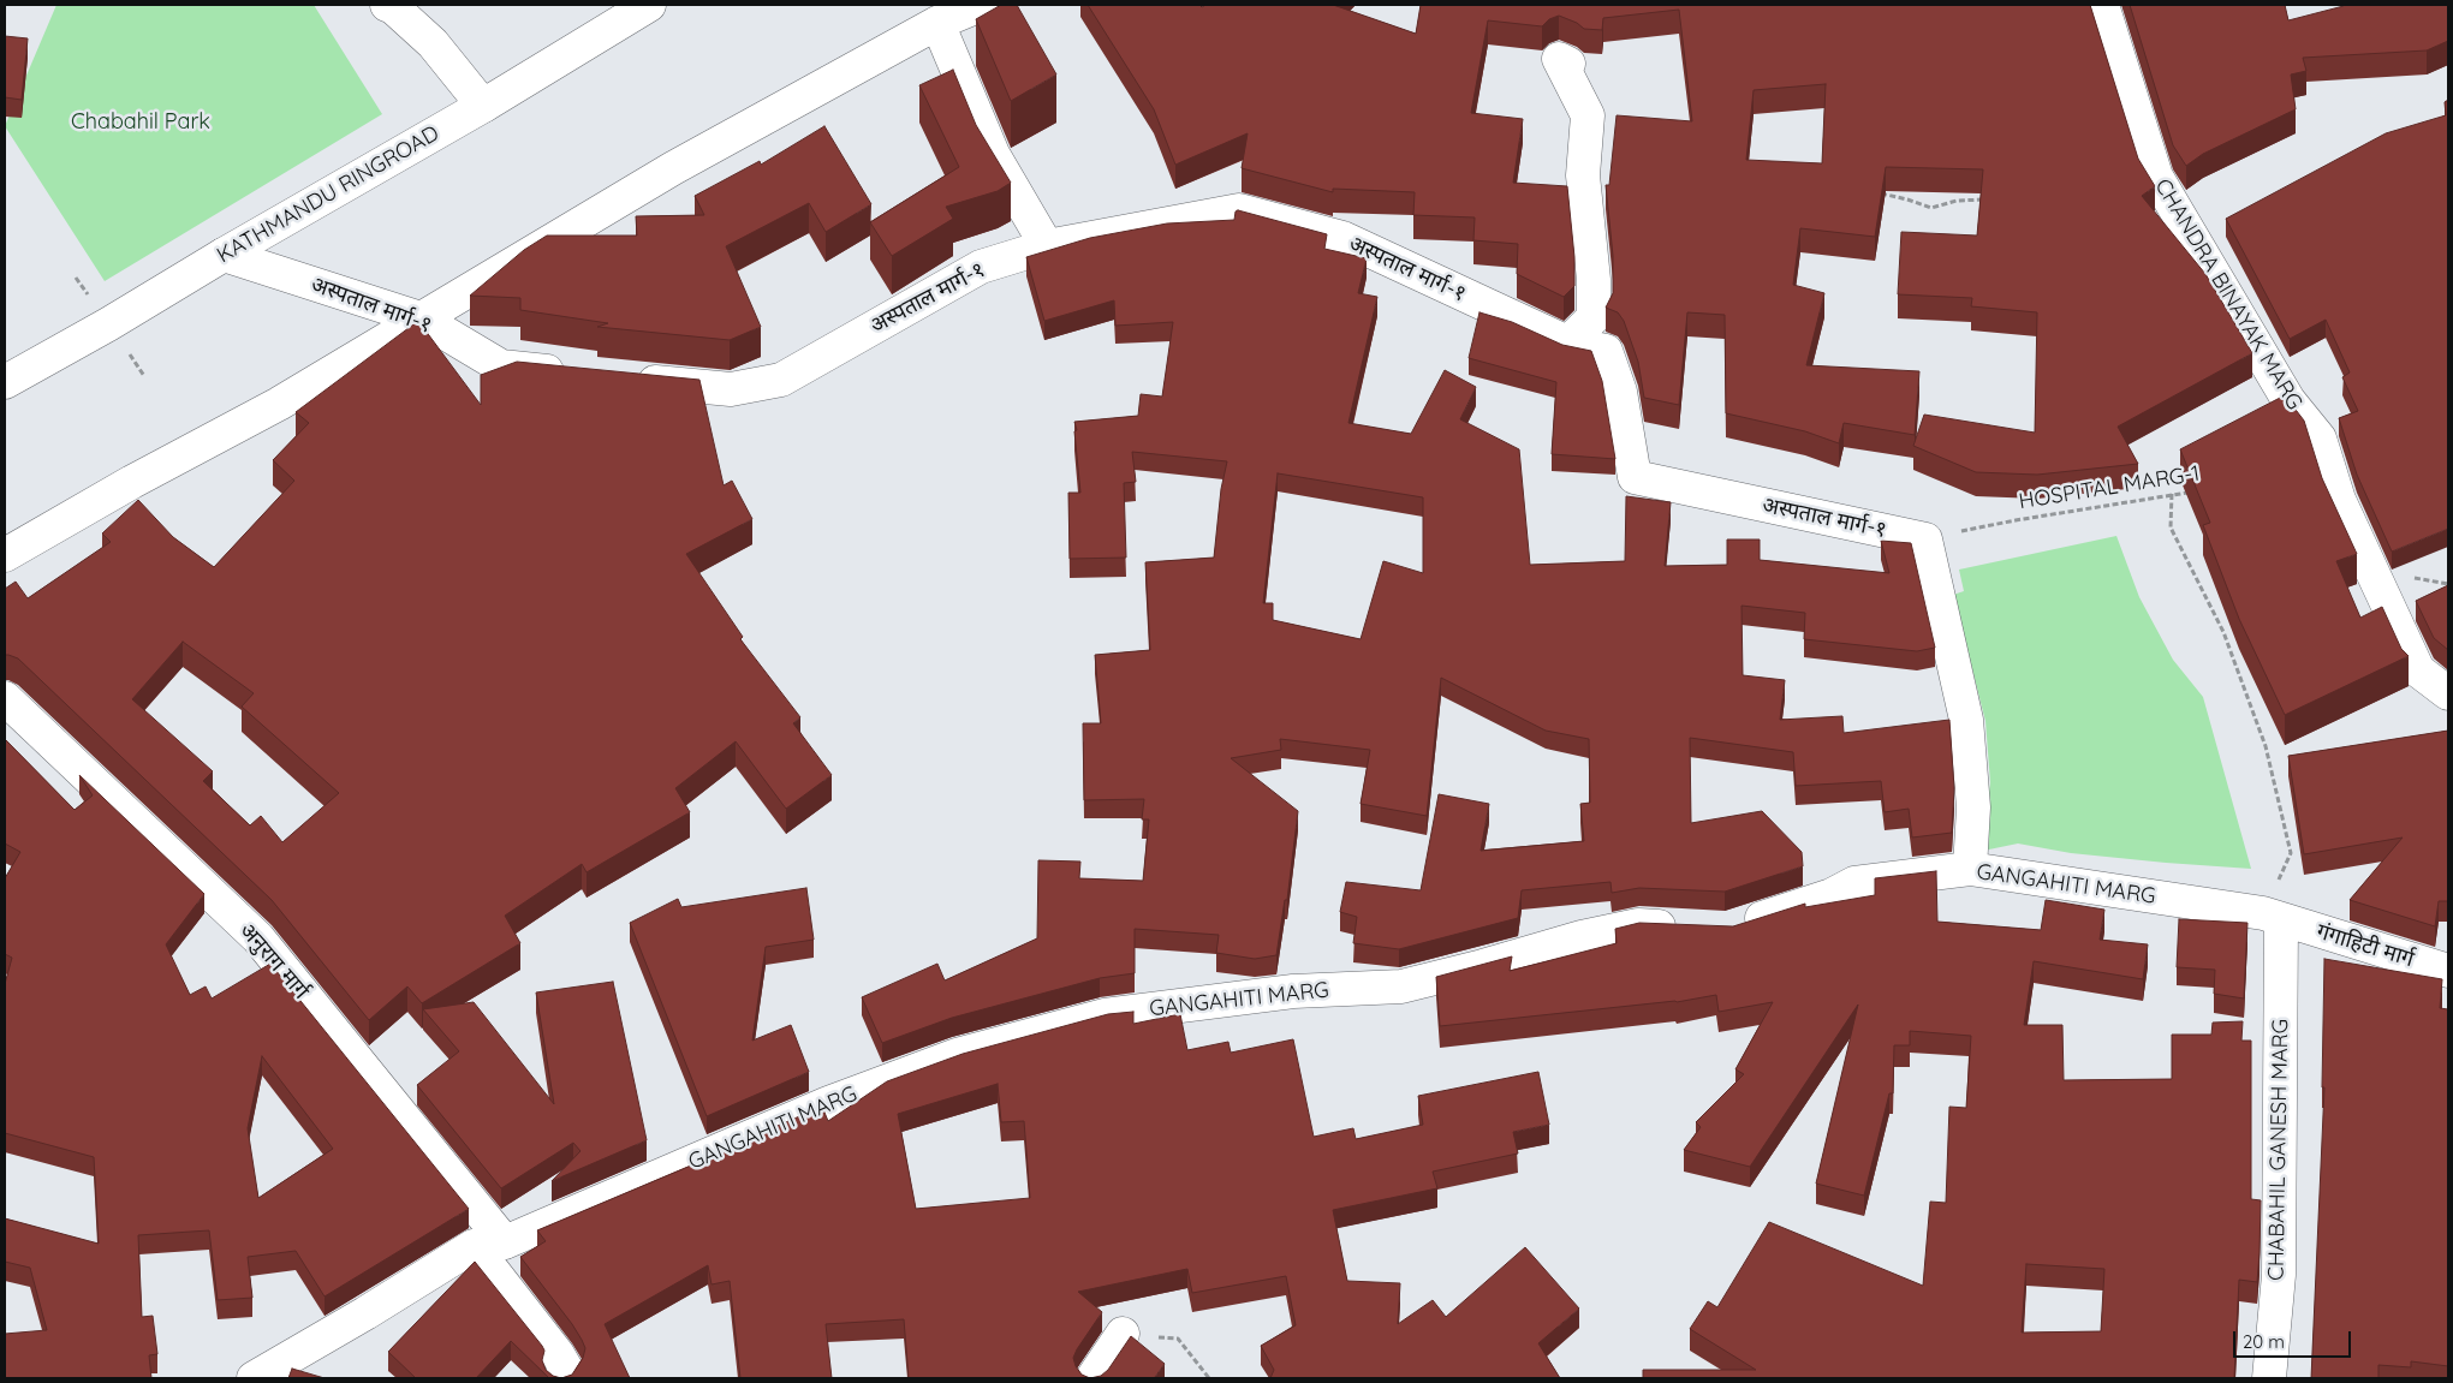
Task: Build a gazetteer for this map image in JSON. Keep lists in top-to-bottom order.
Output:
{
  "streets": {
    "main road": [
      "KATHMANDU RINGROAD",
      "अस्पताल मार्ग-१",
      "CHANDRA BINAYAK MARG",
      "GANGAHITI MARG",
      "गंगाहिटी मार्ग",
      "अनुराग मार्ग",
      "CHABAHIL GANESH MARG"
    ],
    "path": ["HOSPITAL MARG-1"]
  },
  "crossings": [
    ["KATHMANDU RINGROAD", "अस्पताल मार्ग-१"],
    ["अस्पताल मार्ग-१", "HOSPITAL MARG-1"],
    ["GANGAHITI MARG", "गंगाहिटी मार्ग"],
    ["GANGAHITI MARG", "अनुराग मार्ग"],
    ["GANGAHITI MARG", "CHABAHIL GANESH MARG"],
    ["गंगाहिटी मार्ग", "CHABAHIL GANESH MARG"]
  ],
  "parks": ["Chabahil Park"],
  "scale_bar": "20 m"
}
